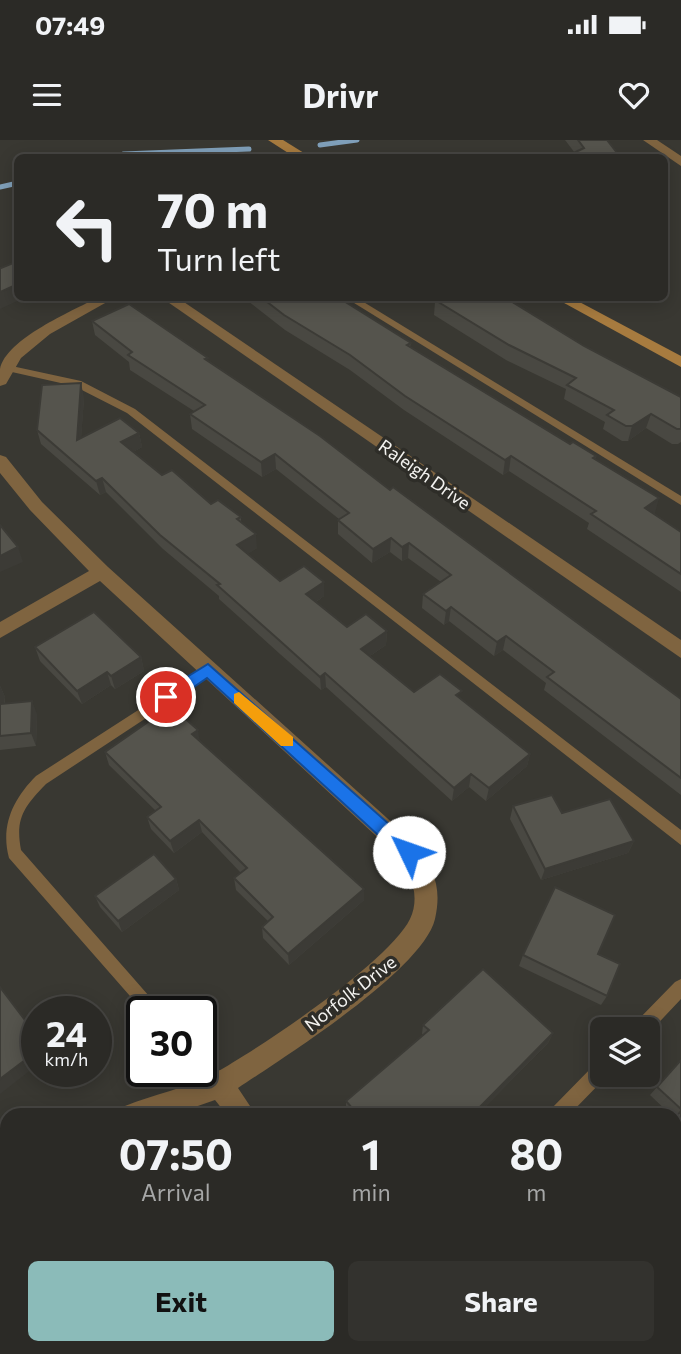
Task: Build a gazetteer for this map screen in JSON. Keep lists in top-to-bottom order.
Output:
{
  "streets": {
    "street": ["Raleigh Drive", "Norfolk Drive"]
  },
  "page": {
    "status": "07:49",
    "header": "Drivr",
    "turn": ["70 m", "Turn left"],
    "speed": "24 km/h",
    "limit": "30",
    "eta": [
      "07:50",
      "Arrival",
      "1",
      "min",
      "80",
      "m"
    ],
    "buttons": ["Exit", "Share"]
  }
}
